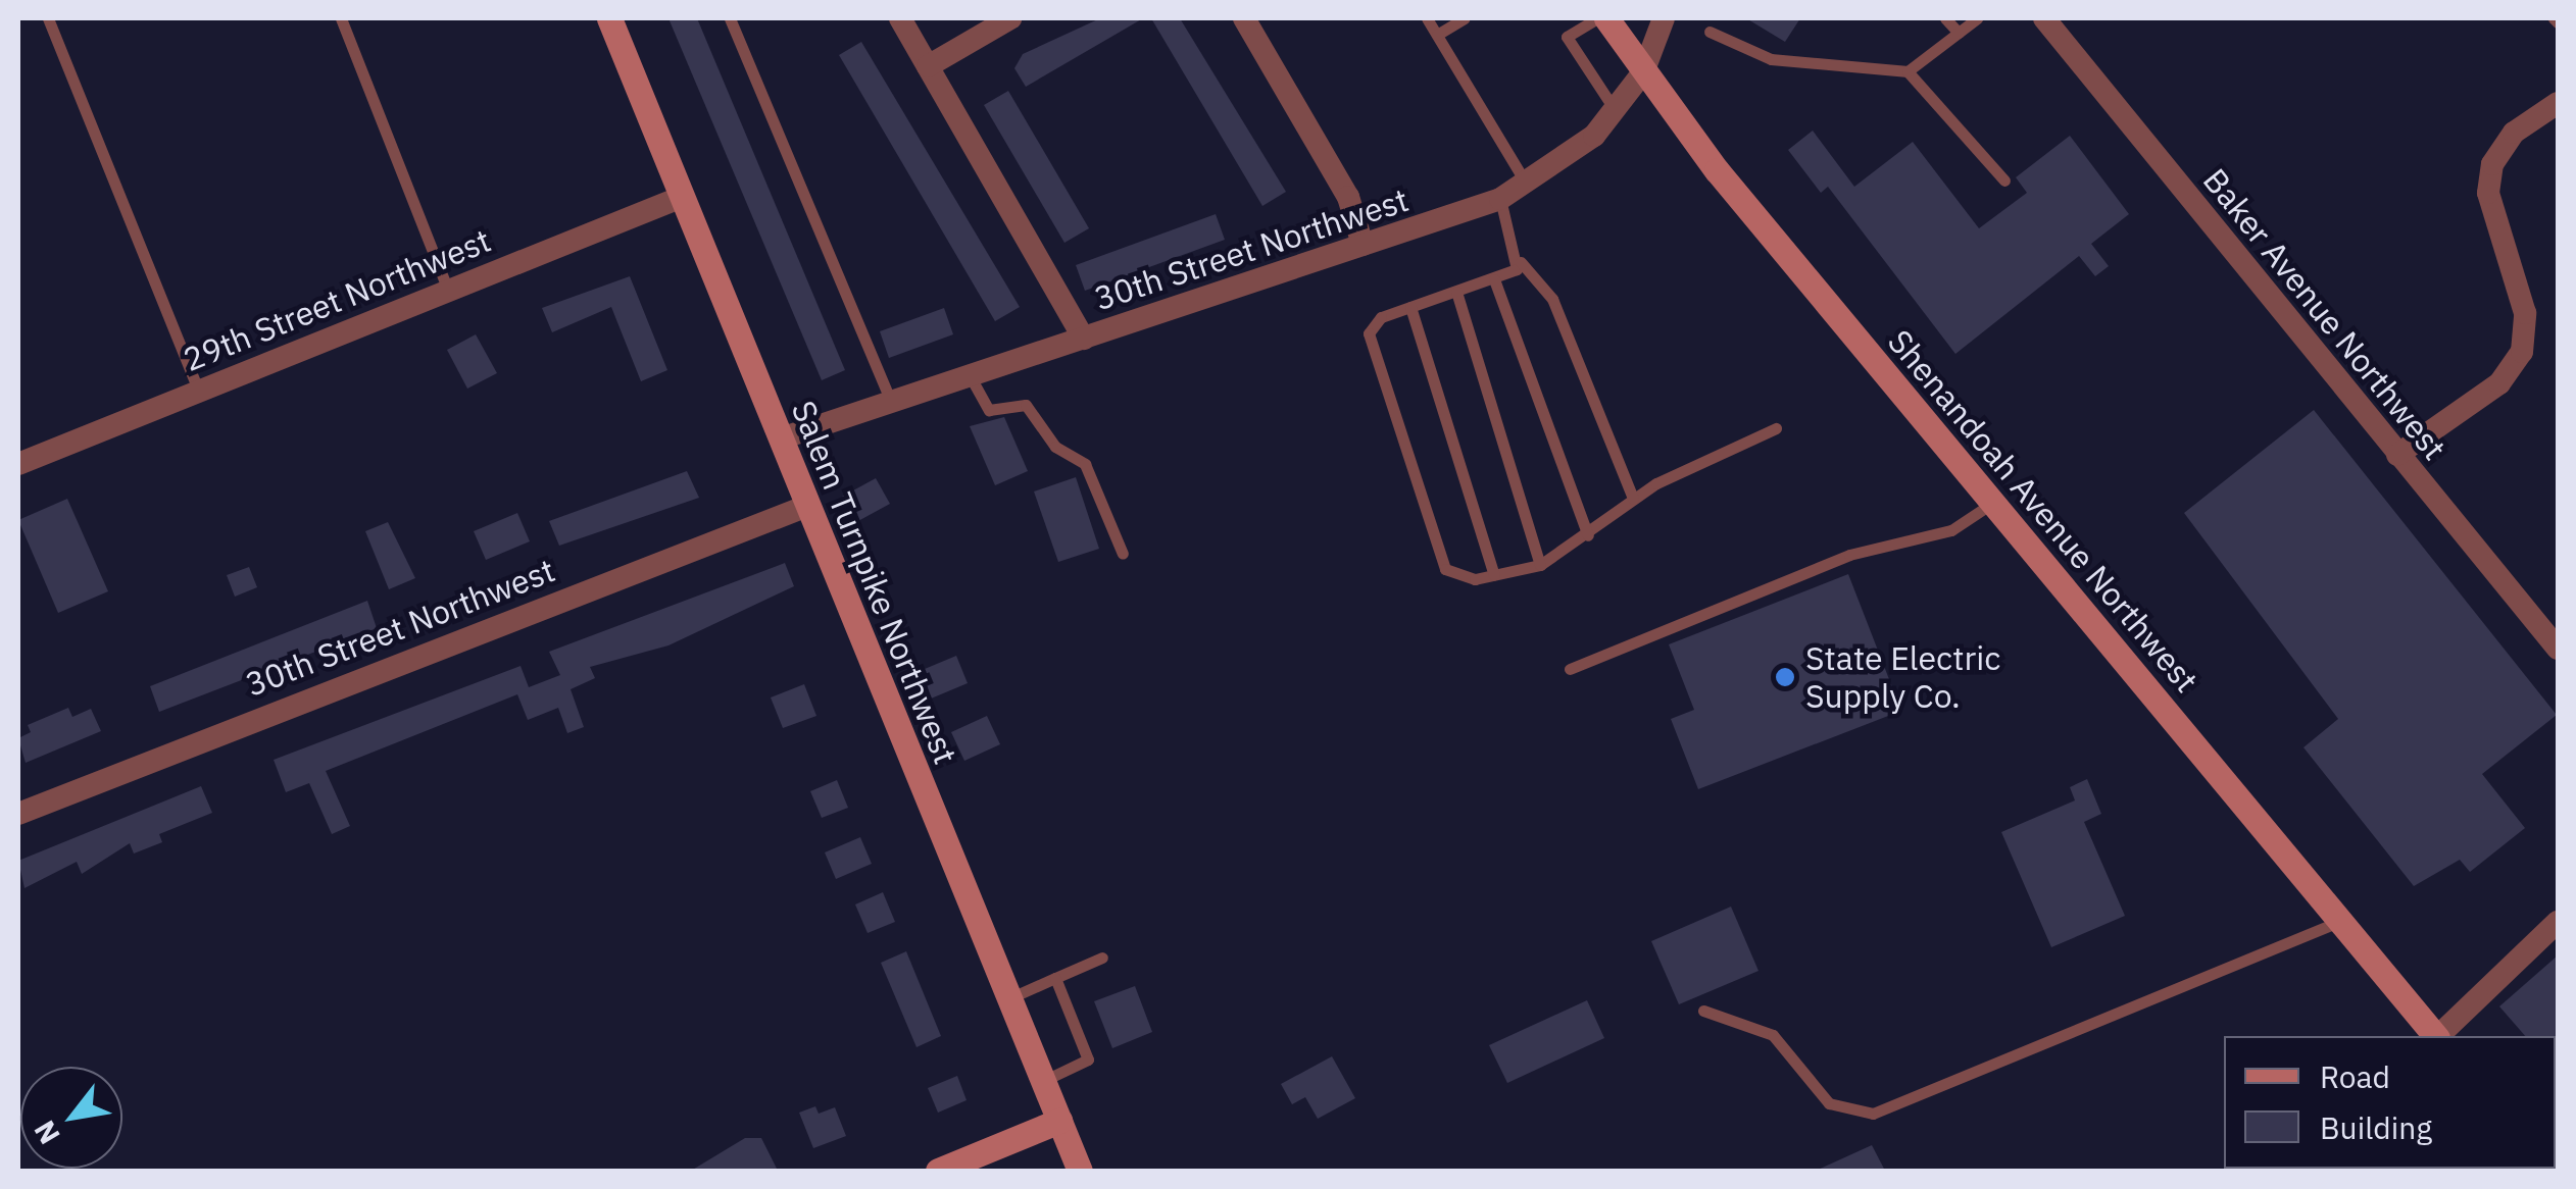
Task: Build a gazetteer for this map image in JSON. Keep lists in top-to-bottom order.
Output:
{
  "streets": {
    "street": [
      "30th Street Northwest",
      "29th Street Northwest",
      "Baker Avenue Northwest",
      "Shenandoah Avenue Northwest",
      "Salem Turnpike Northwest"
    ]
  },
  "crossings": [
    ["30th Street Northwest", "Shenandoah Avenue Northwest"],
    ["30th Street Northwest", "Salem Turnpike Northwest"],
    ["29th Street Northwest", "Salem Turnpike Northwest"]
  ],
  "places": ["State Electric Supply Co."],
  "legend": ["Road", "Building"],
  "north": "bottom left"
}
